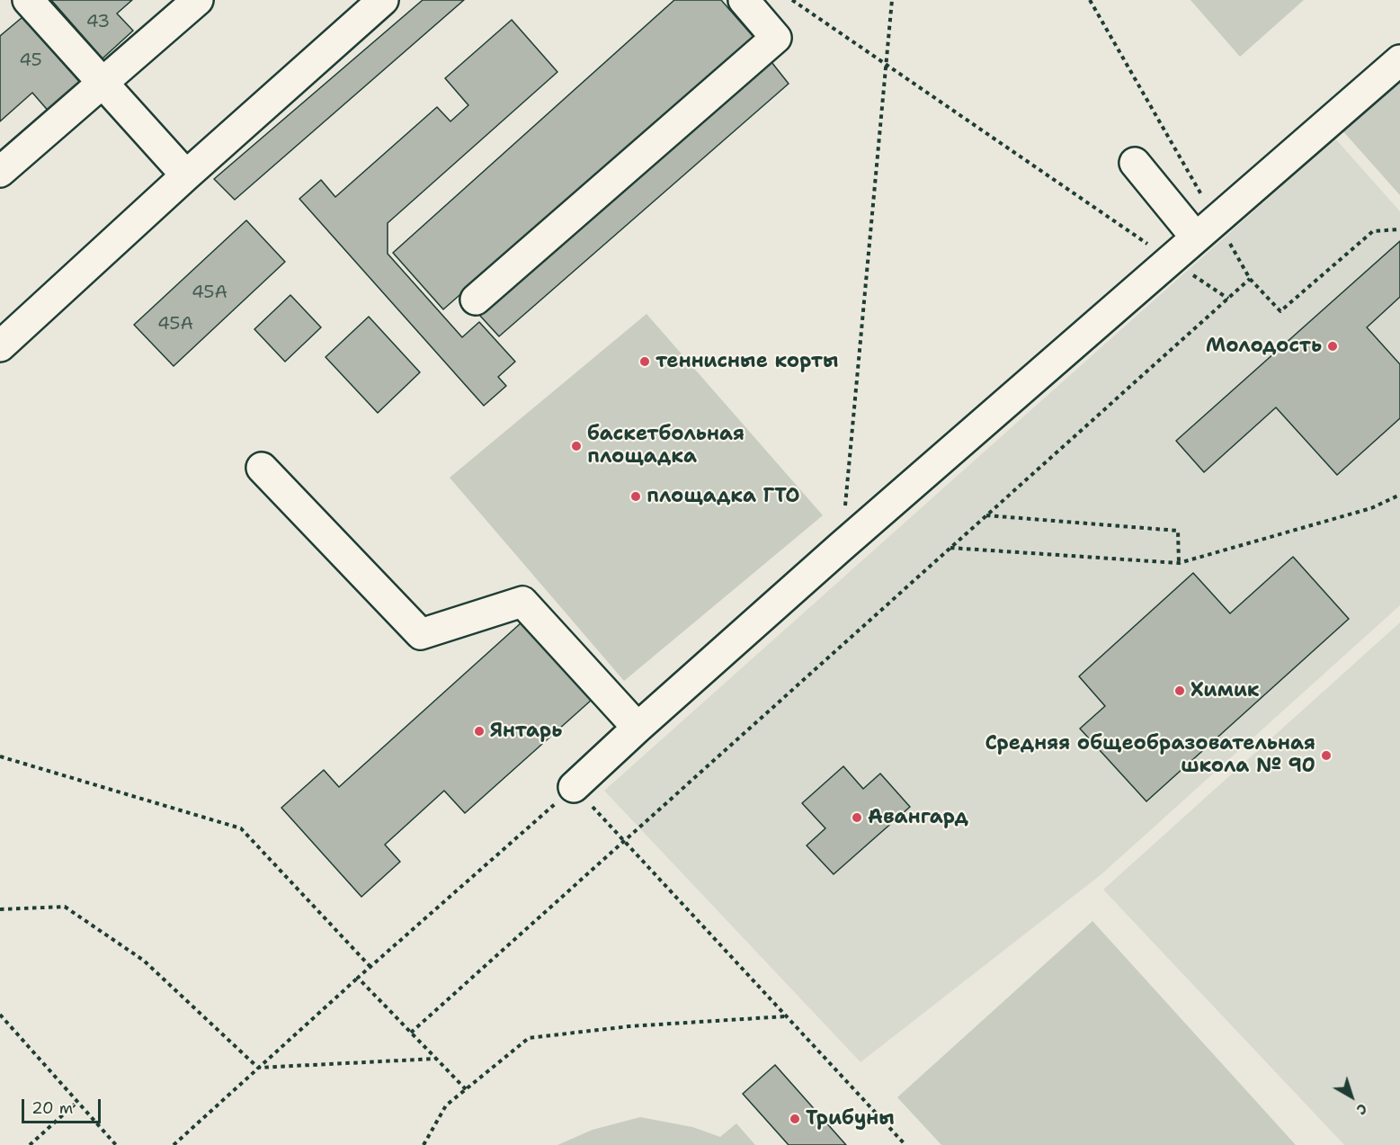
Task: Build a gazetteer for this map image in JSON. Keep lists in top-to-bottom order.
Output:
{
  "places": [
    "Молодость",
    "теннисные корты",
    "баскетбольная площадка",
    "площадка ГТО",
    "Химик",
    "Янтарь",
    "Средняя общеобразовательная школа № 90",
    "Авангард",
    "Трибуны"
  ],
  "house_numbers": [
    "43",
    "45",
    "45А",
    "45А"
  ],
  "scale_bar": "20 m",
  "north": "bottom right"
}
